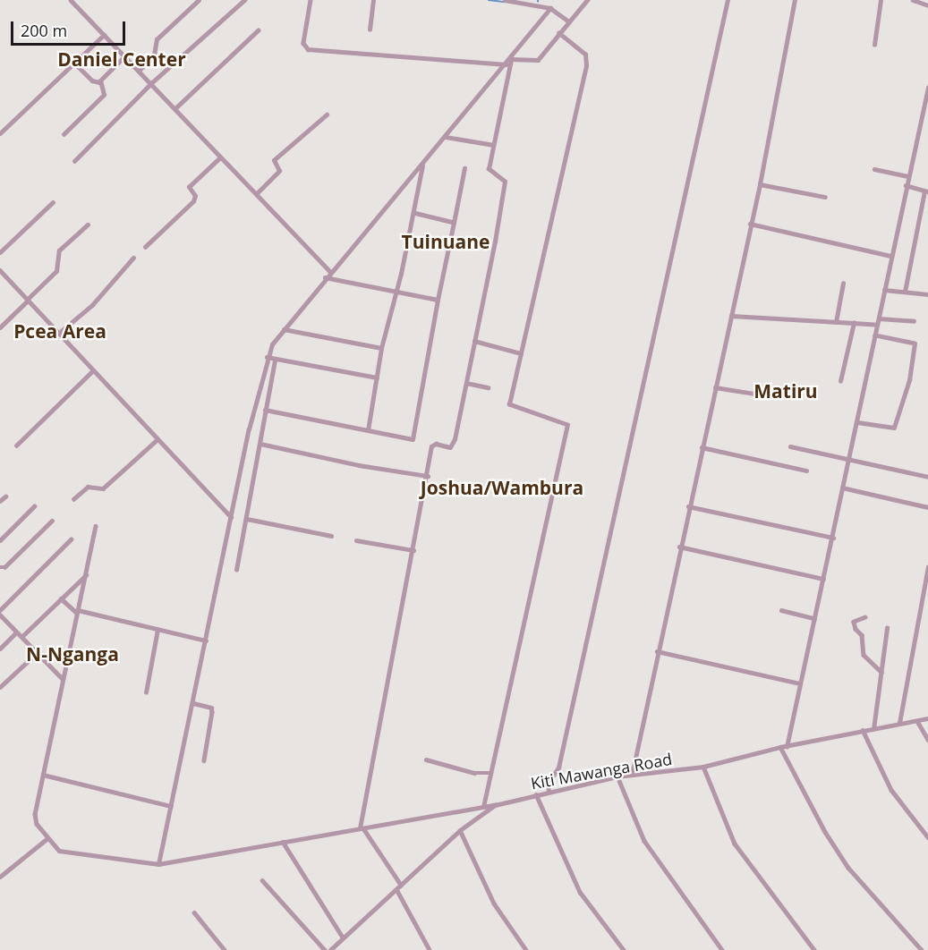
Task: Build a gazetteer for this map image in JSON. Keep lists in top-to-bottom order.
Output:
{
  "streets": {
    "street": ["Kiti Mawanga Road"]
  },
  "districts": [
    "Daniel Center",
    "Tuinuane",
    "Pcea Area",
    "Matiru",
    "Joshua/Wambura",
    "N-Nganga"
  ],
  "scale_bar": "200 m"
}
